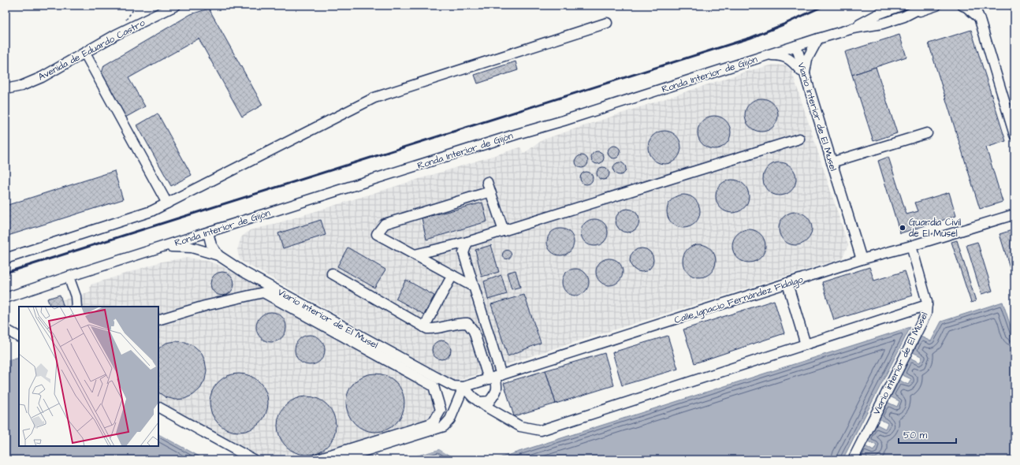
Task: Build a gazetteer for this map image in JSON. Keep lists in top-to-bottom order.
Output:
{
  "streets": {
    "street": [
      "Avenida de Eduardo Castro",
      "Ronda Interior de Gijón",
      "Viario interior de El Musel",
      "Calle Ignacio Fernández Fidalgo"
    ]
  },
  "crossings": [
    ["Ronda Interior de Gijón", "Viario interior de El Musel"],
    ["Viario interior de El Musel", "Calle Ignacio Fernández Fidalgo"]
  ],
  "places": ["Guardia Civil de El Musel"],
  "scale_bar": "50 m"
}
